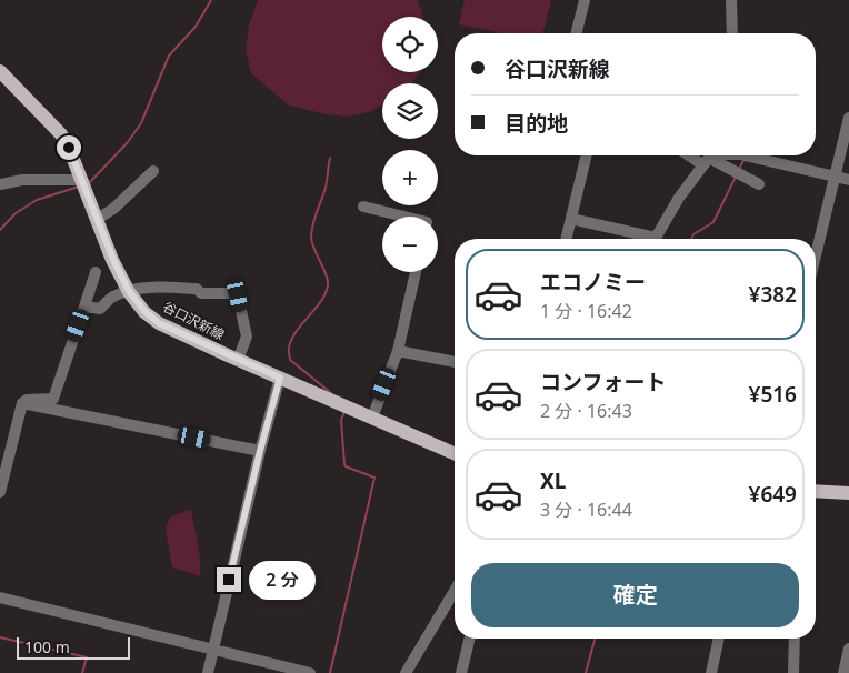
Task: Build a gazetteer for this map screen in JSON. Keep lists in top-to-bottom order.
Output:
{
  "streets": {
    "main road": ["谷口沢新線"]
  },
  "scale_bar": "100 m",
  "page": {
    "map_buttons": ["+", "−"],
    "banner": ["谷口沢新線", "目的地"],
    "list": [
      {
        "name": "エコノミー",
        "note": "1 分 · 16:42",
        "value": "¥382"
      },
      {
        "name": "コンフォート",
        "note": "2 分 · 16:43",
        "value": "¥516"
      },
      {
        "name": "XL",
        "note": "3 分 · 16:44",
        "value": "¥649"
      }
    ],
    "buttons": "確定",
    "bubble": "2 分",
    "scale": "100 m"
  }
}
